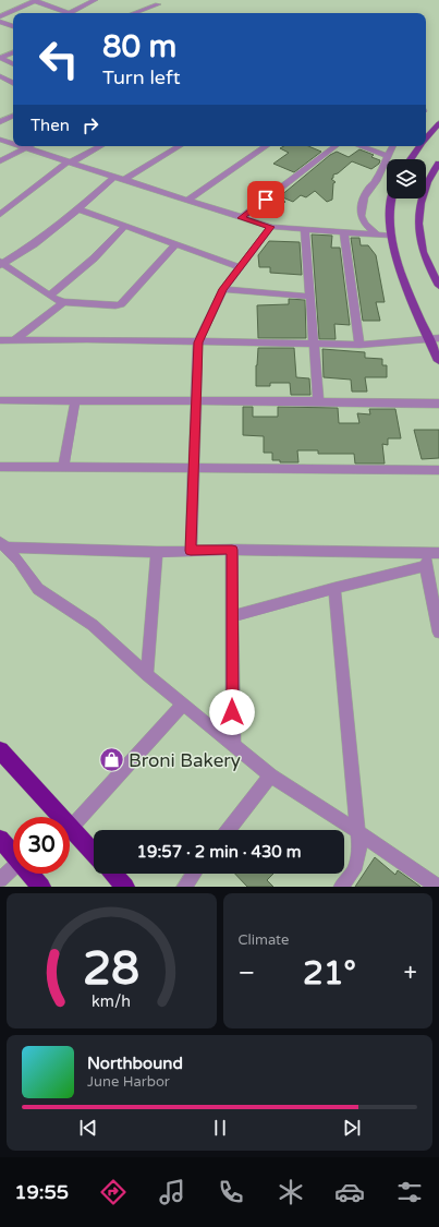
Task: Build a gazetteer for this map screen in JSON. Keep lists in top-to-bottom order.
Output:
{
  "places": {
    "shop": ["Broni Bakery"]
  },
  "page": {
    "turn": ["80 m", "Turn left"],
    "then": "Then",
    "limit": "30",
    "trip": "19:57 · 2 min · 430 m",
    "tile": "Climate",
    "heat": ["−", "21°", "+"],
    "song": ["Northbound", "June Harbor"],
    "tabs": "19:55",
    "gauge": ["28", "km/h"]
  }
}
